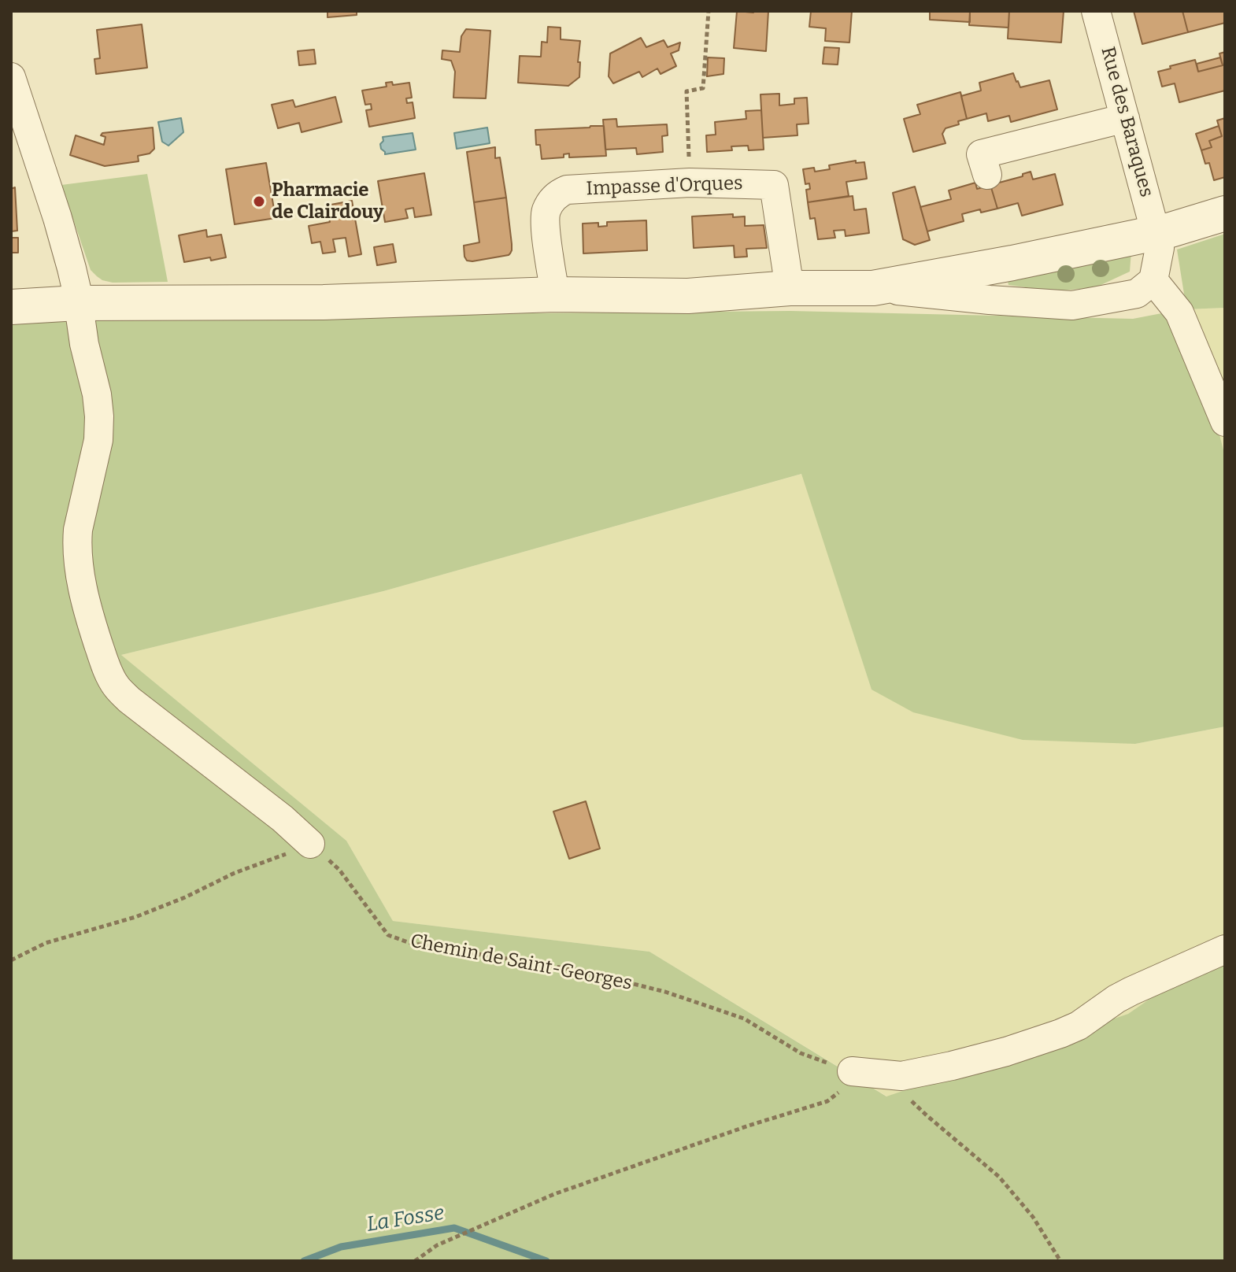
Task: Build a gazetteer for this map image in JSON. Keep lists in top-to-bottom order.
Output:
{
  "streets": {
    "street": ["Rue des Baraques", "Impasse d'Orques"],
    "path": ["Chemin de Saint-Georges"]
  },
  "water": ["La Fosse"],
  "places": ["Pharmacie de Clairdouy"]
}
